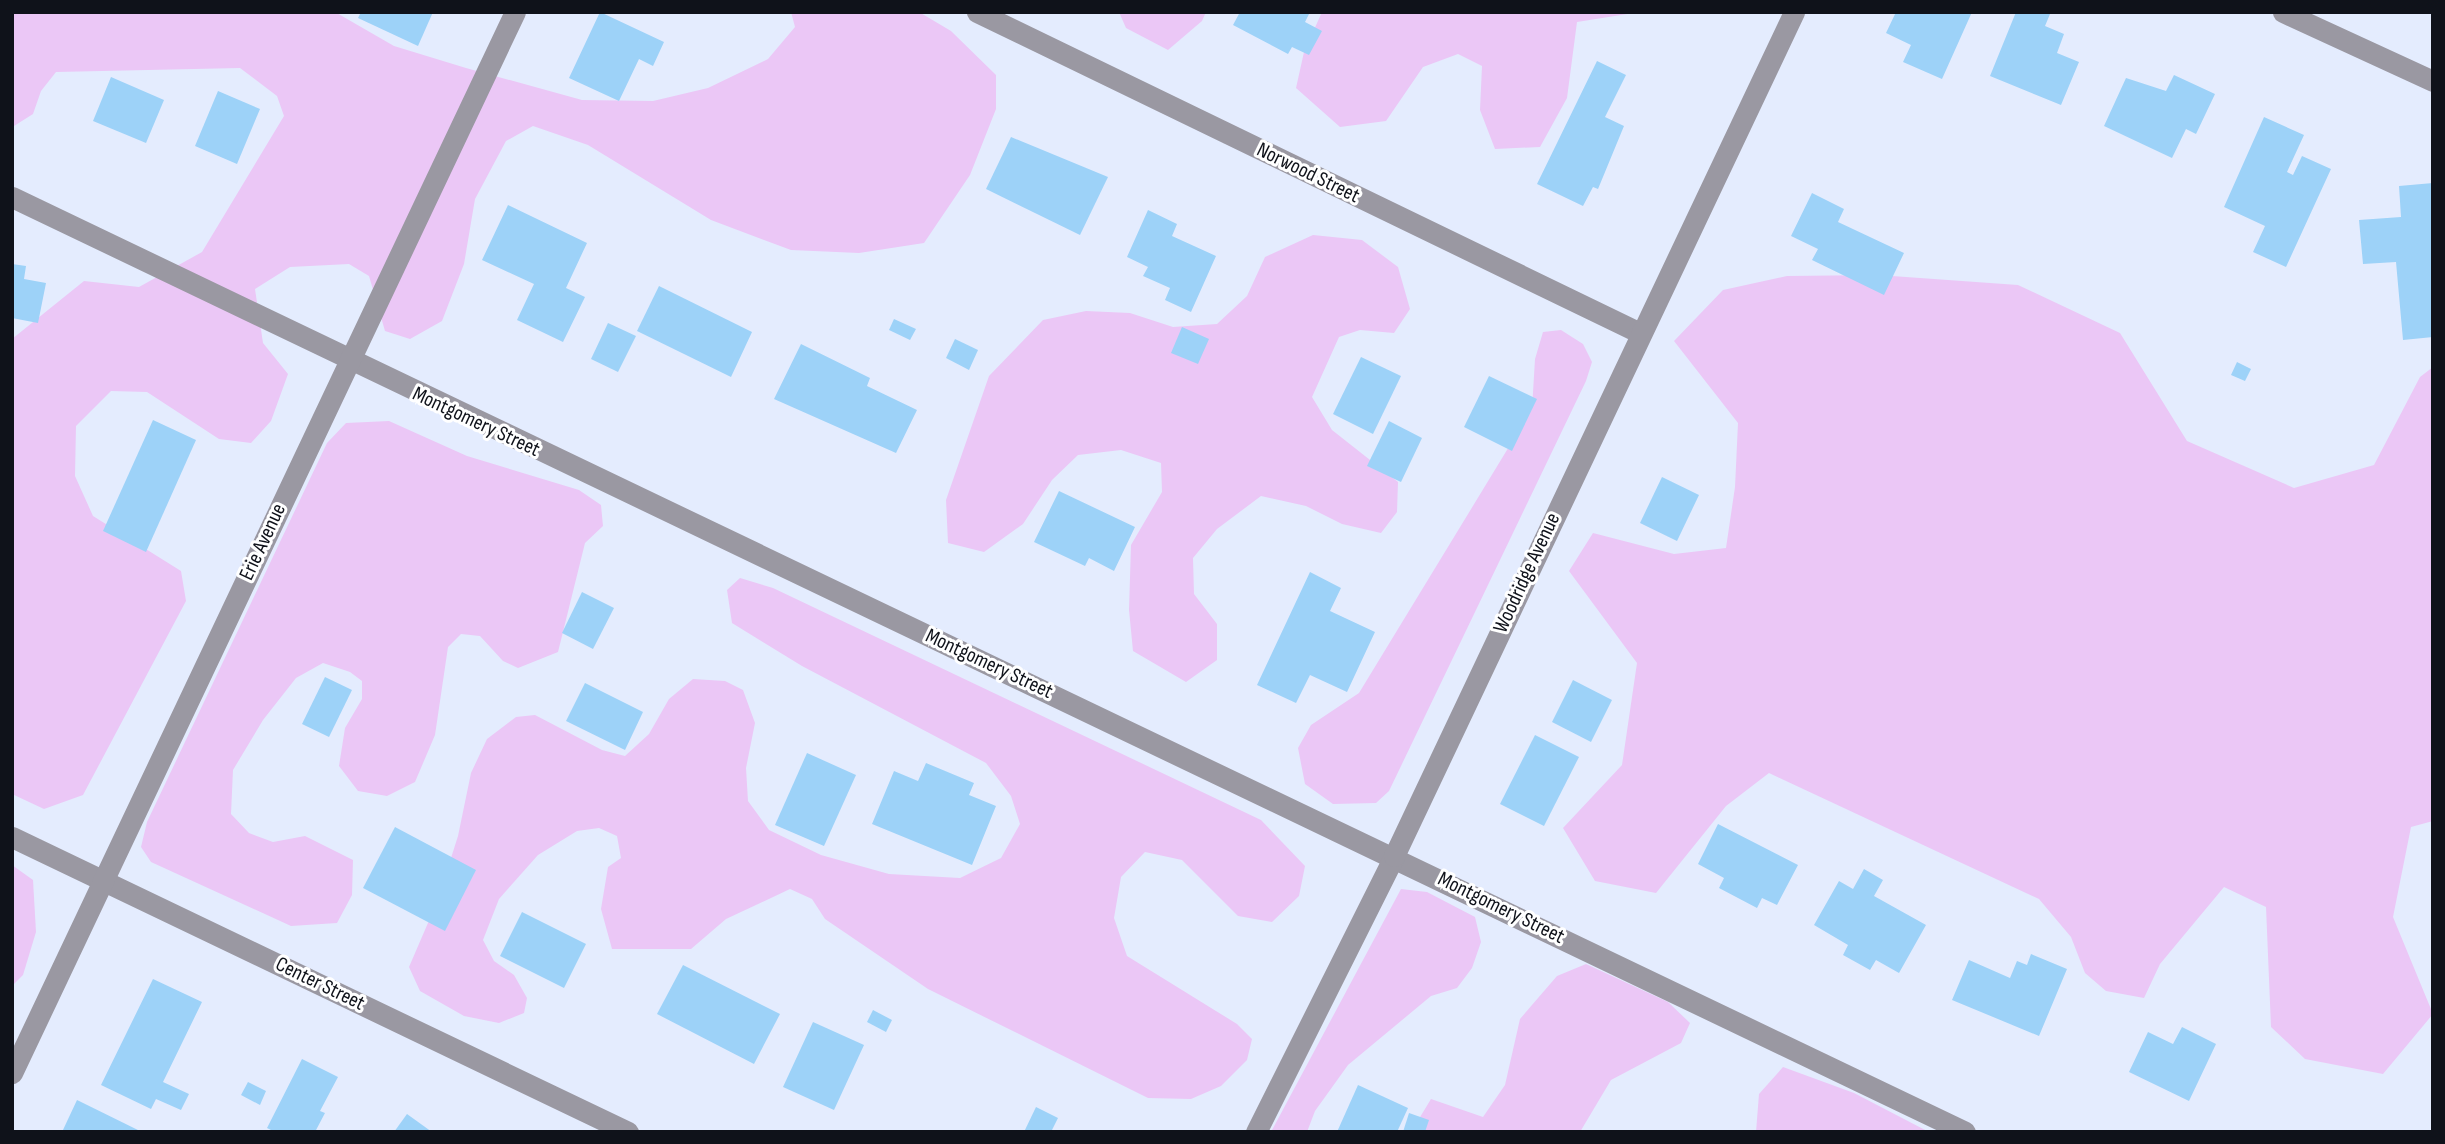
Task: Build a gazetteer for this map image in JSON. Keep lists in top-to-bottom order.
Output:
{
  "streets": {
    "street": [
      "Norwood Street",
      "Montgomery Street",
      "Erie Avenue",
      "Woodridge Avenue",
      "Center Street"
    ]
  },
  "crossings": [
    ["Norwood Street", "Woodridge Avenue"],
    ["Montgomery Street", "Erie Avenue"],
    ["Montgomery Street", "Woodridge Avenue"],
    ["Erie Avenue", "Center Street"]
  ]
}
